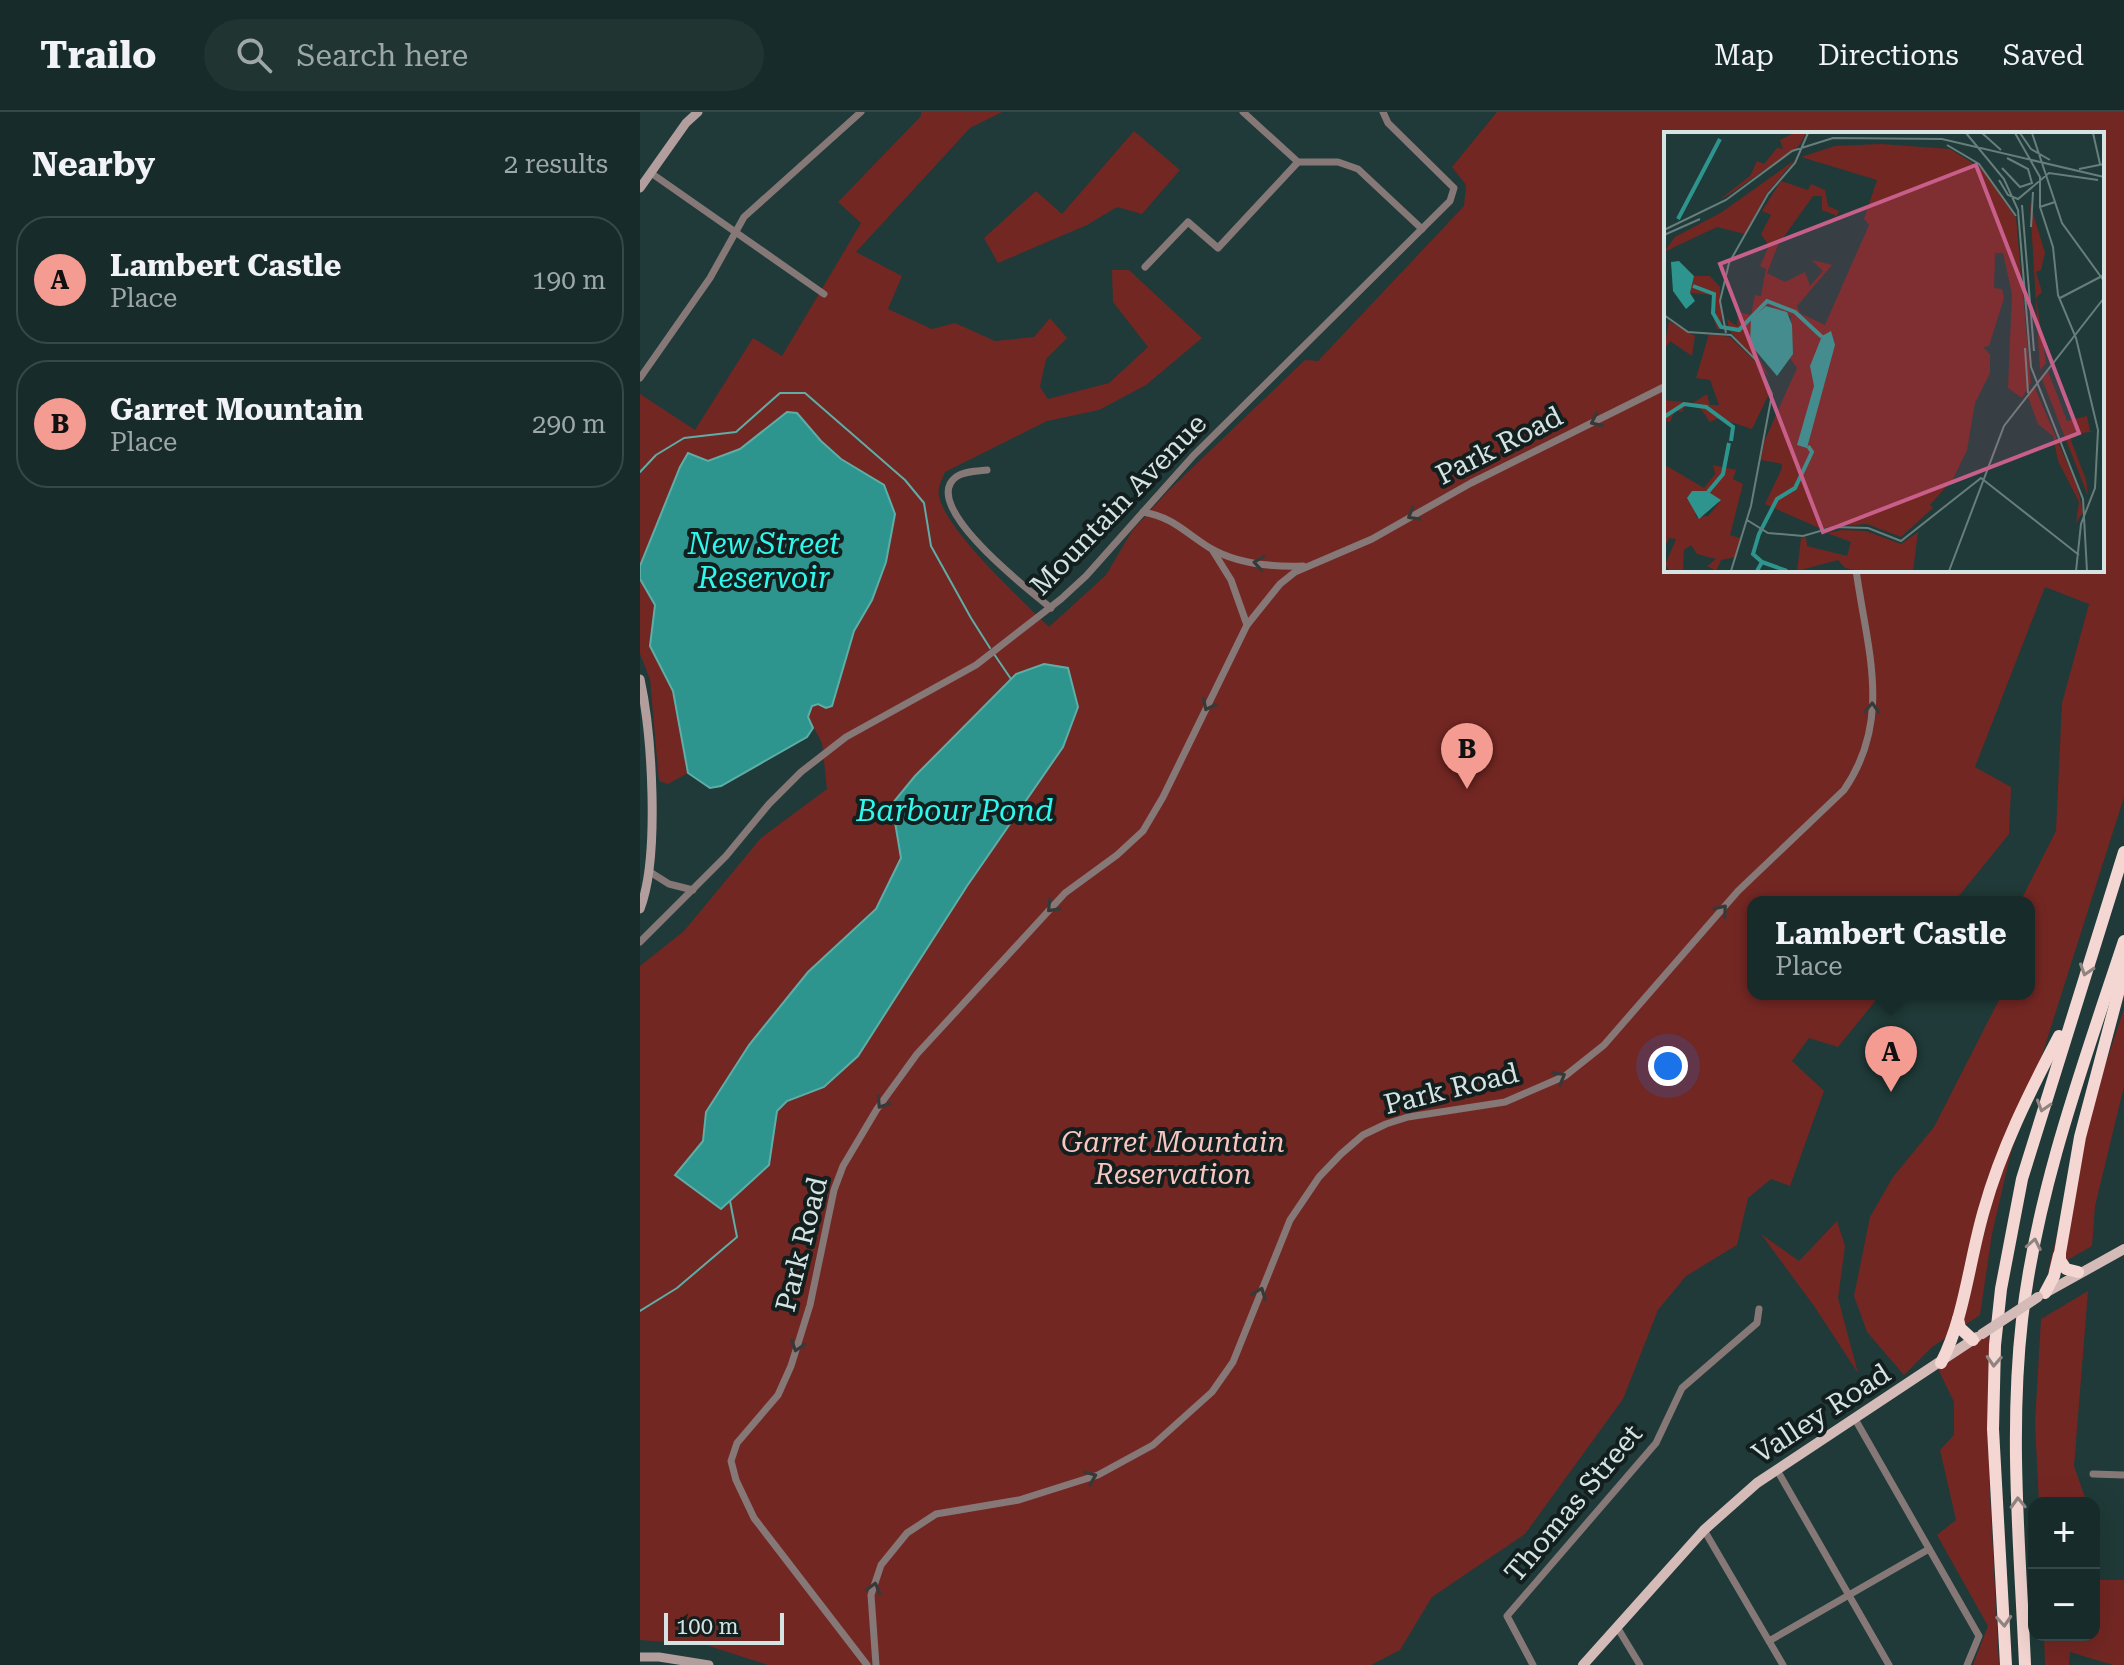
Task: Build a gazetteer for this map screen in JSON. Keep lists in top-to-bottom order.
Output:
{
  "streets": {
    "main road": ["Valley Road"],
    "street": ["Park Road", "Mountain Avenue", "Thomas Street"]
  },
  "crossings": [
    ["Park Road", "Mountain Avenue"]
  ],
  "water": ["New Street Reservoir", "Barbour Pond"],
  "parks": ["Garret Mountain Reservation"],
  "scale_bar": "100 m",
  "page": {
    "header": "Trailo",
    "search": "Search here",
    "nav": ["Map", "Directions", "Saved"],
    "heading": ["Nearby", "2 results"],
    "list": [
      {
        "mark": "A",
        "name": "Lambert Castle",
        "note": "Place",
        "value": "190 m"
      },
      {
        "mark": "B",
        "name": "Garret Mountain",
        "note": "Place",
        "value": "290 m"
      }
    ],
    "pins": ["B", "A"],
    "popup": ["Lambert Castle", "Place"],
    "map_buttons": ["+", "−"],
    "scale": "100 m"
  }
}
